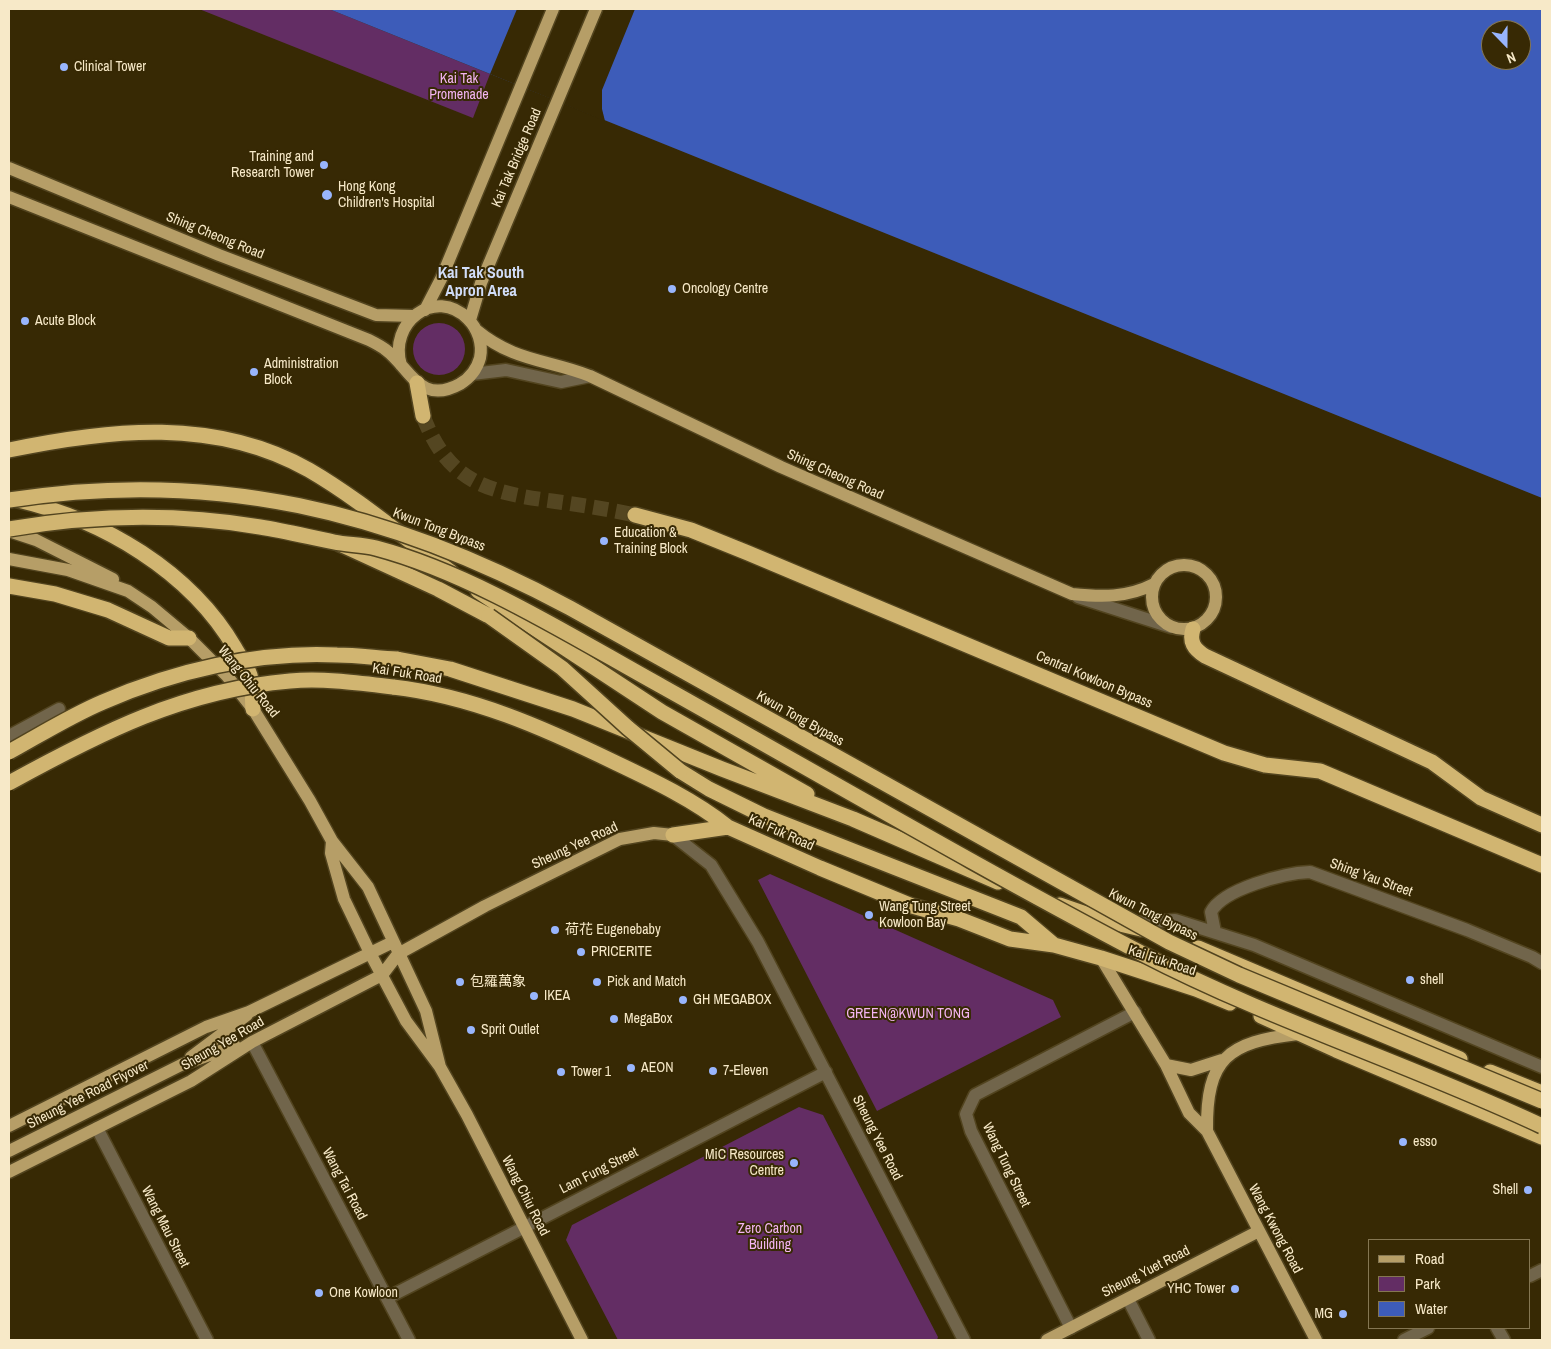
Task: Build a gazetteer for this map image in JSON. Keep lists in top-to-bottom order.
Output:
{
  "streets": {
    "highway": ["Kwun Tong Bypass", "Kai Fuk Road", "Central Kowloon Bypass"],
    "main road": [
      "Kai Tak Bridge Road",
      "Shing Cheong Road",
      "Wang Chiu Road",
      "Sheung Yee Road",
      "Sheung Yee Road Flyover",
      "Wang Kwong Road",
      "Sheung Yuet Road"
    ],
    "street": [
      "Shing Yau Street",
      "Wang Tung Street",
      "Lam Fung Street",
      "Wang Tai Road",
      "Wang Mau Street"
    ]
  },
  "crossings": [
    ["Kai Tak Bridge Road", "Shing Cheong Road"],
    ["Kai Fuk Road", "Shing Yau Street"],
    ["Kai Fuk Road", "Wang Kwong Road"],
    ["Wang Chiu Road", "Sheung Yee Road"],
    ["Wang Chiu Road", "Lam Fung Street"],
    ["Sheung Yee Road", "Sheung Yee Road Flyover"],
    ["Sheung Yee Road", "Lam Fung Street"],
    ["Sheung Yee Road", "Wang Tai Road"],
    ["Sheung Yee Road", "Wang Mau Street"],
    ["Sheung Yee Road Flyover", "Wang Tai Road"],
    ["Wang Tung Street", "Wang Kwong Road"],
    ["Wang Tung Street", "Sheung Yuet Road"],
    ["Lam Fung Street", "Wang Tai Road"],
    ["Wang Kwong Road", "Sheung Yuet Road"]
  ],
  "districts": ["Kai Tak South Apron Area"],
  "parks": ["Kai Tak Promenade", "GREEN@KWUN TONG", "Zero Carbon Building"],
  "places": [
    "Clinical Tower",
    "Training and Research Tower",
    "Hong Kong Children's Hospital",
    "Oncology Centre",
    "Acute Block",
    "Administration Block",
    "Education & Training Block",
    "Wang Tung Street Kowloon Bay",
    "荷花 Eugenebaby",
    "PRICERITE",
    "shell",
    "包羅萬象",
    "Pick and Match",
    "IKEA",
    "GH MEGABOX",
    "MegaBox",
    "Sprit Outlet",
    "AEON",
    "7-Eleven",
    "Tower 1",
    "esso",
    "MiC Resources Centre",
    "Shell",
    "YHC Tower",
    "One Kowloon",
    "MG"
  ],
  "legend": ["Road", "Park", "Water"],
  "north": "bottom"
}
